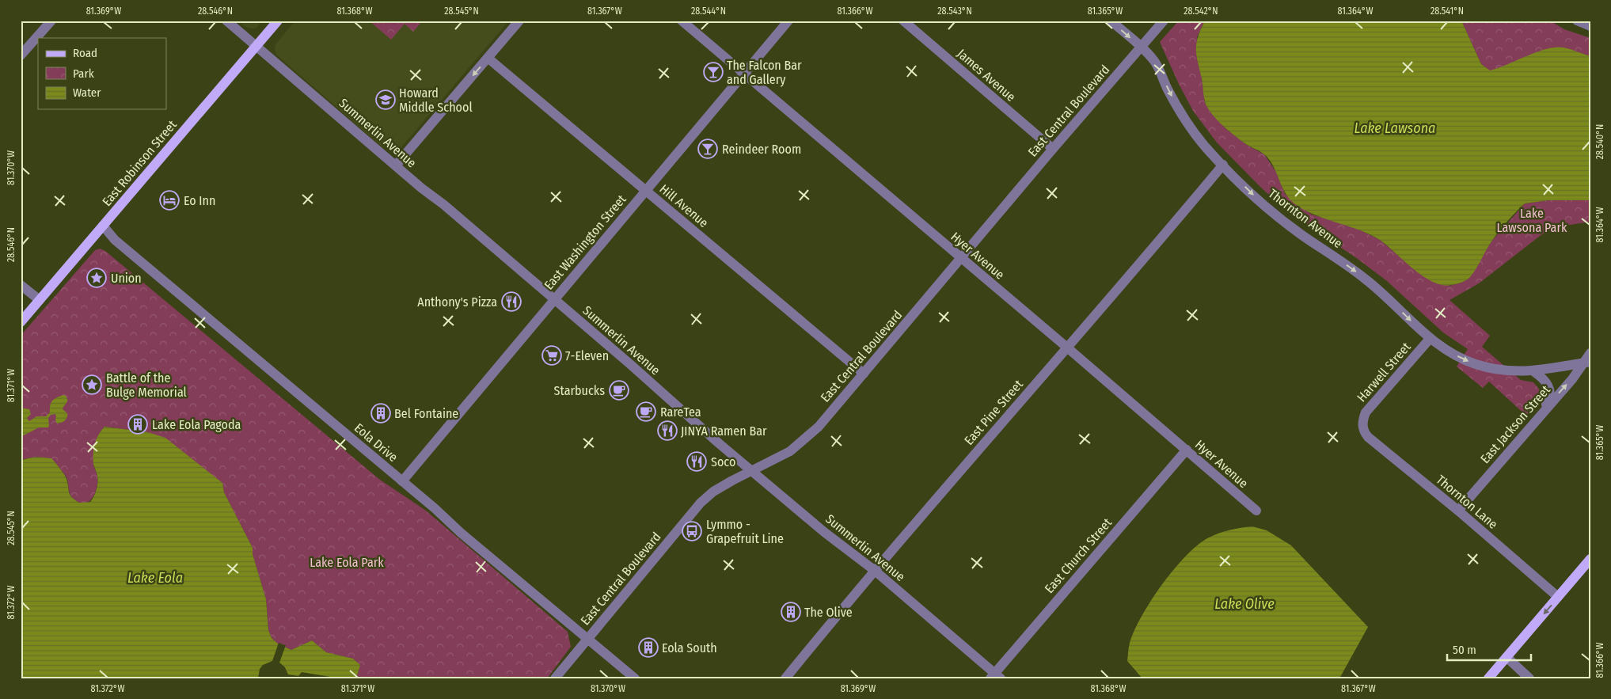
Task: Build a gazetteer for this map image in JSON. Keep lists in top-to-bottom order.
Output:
{
  "streets": {
    "main road": ["East Robinson Street"],
    "street": [
      "James Avenue",
      "East Central Boulevard",
      "Summerlin Avenue",
      "Hill Avenue",
      "Thornton Avenue",
      "East Washington Street",
      "Hyer Avenue",
      "Harwell Street",
      "East Pine Street",
      "East Jackson Street",
      "Eola Drive",
      "Thornton Lane",
      "East Church Street"
    ]
  },
  "crossings": [
    ["James Avenue", "East Central Boulevard"],
    ["East Central Boulevard", "Summerlin Avenue"],
    ["East Central Boulevard", "Hill Avenue"],
    ["East Central Boulevard", "Thornton Avenue"],
    ["East Central Boulevard", "Hyer Avenue"],
    ["East Central Boulevard", "Eola Drive"],
    ["Summerlin Avenue", "East Robinson Street"],
    ["Summerlin Avenue", "East Washington Street"],
    ["Summerlin Avenue", "East Pine Street"],
    ["Summerlin Avenue", "East Church Street"],
    ["East Robinson Street", "Eola Drive"],
    ["Hill Avenue", "East Washington Street"],
    ["Thornton Avenue", "Harwell Street"],
    ["Thornton Avenue", "East Pine Street"],
    ["Thornton Avenue", "East Jackson Street"],
    ["East Washington Street", "Hyer Avenue"],
    ["East Washington Street", "Eola Drive"],
    ["Hyer Avenue", "East Pine Street"],
    ["Hyer Avenue", "East Church Street"],
    ["Harwell Street", "Thornton Lane"],
    ["East Jackson Street", "Thornton Lane"]
  ],
  "one_way": ["Thornton Avenue"],
  "water": ["Lake Lawsona", "Lake Eola", "Lake Olive"],
  "parks": ["Lake Lawsona Park", "Lake Eola Park"],
  "places": {
    "bar": ["The Falcon Bar and Gallery", "Reindeer Room"],
    "school or university": ["Howard Middle School"],
    "hotel": ["Eo Inn"],
    "place": ["Union", "Battle of the Bulge Memorial"],
    "restaurant": ["Anthony's Pizza", "JINYA Ramen Bar", "Soco"],
    "supermarket": ["7-Eleven"],
    "cafe": ["Starbucks", "RareTea"],
    "building": [
      "Bel Fontaine",
      "Lake Eola Pagoda",
      "The Olive",
      "Eola South"
    ],
    "bus stop": ["Lymmo - Grapefruit Line"]
  },
  "legend": ["Road", "Park", "Water"],
  "scale_bar": "50 m",
  "coordinates": [
    "81.369°W",
    "28.546°N",
    "81.368°W",
    "28.545°N",
    "81.367°W",
    "28.544°N",
    "81.366°W",
    "28.543°N",
    "81.365°W",
    "28.542°N",
    "81.364°W",
    "28.541°N",
    "28.540°N",
    "81.370°W",
    "81.371°W",
    "81.372°W"
  ]
}
